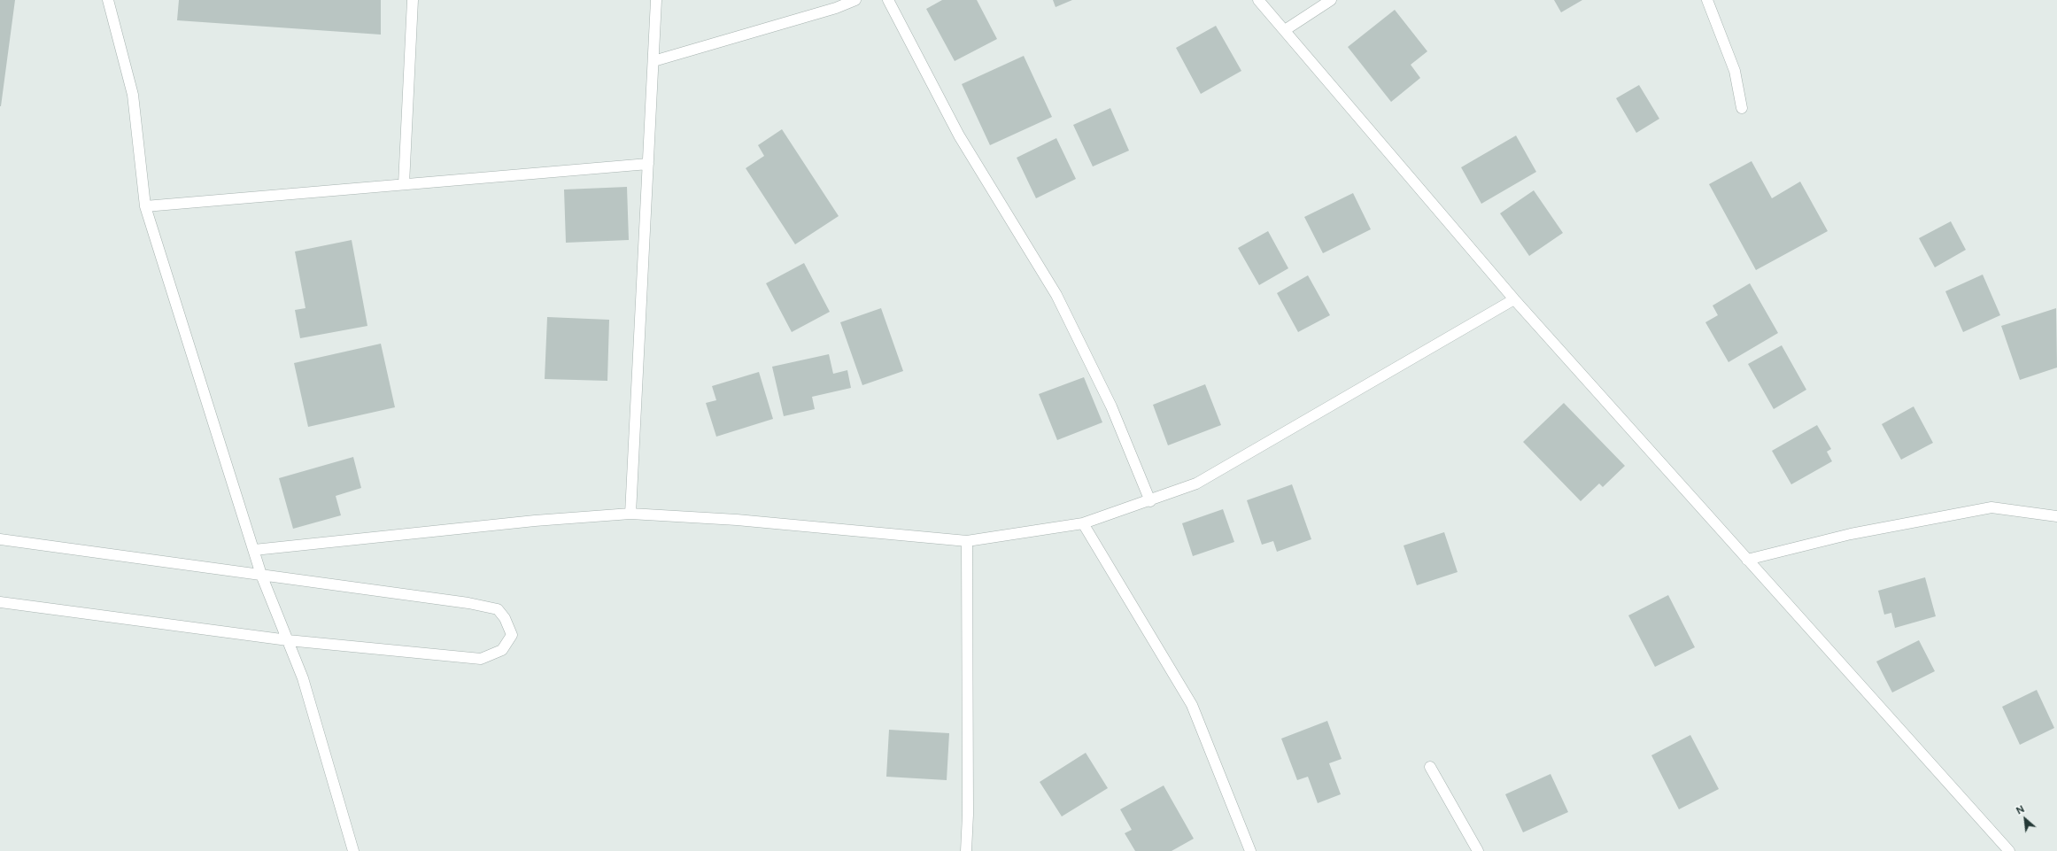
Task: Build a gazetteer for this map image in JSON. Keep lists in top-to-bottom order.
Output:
{
  "north": "top left"
}
